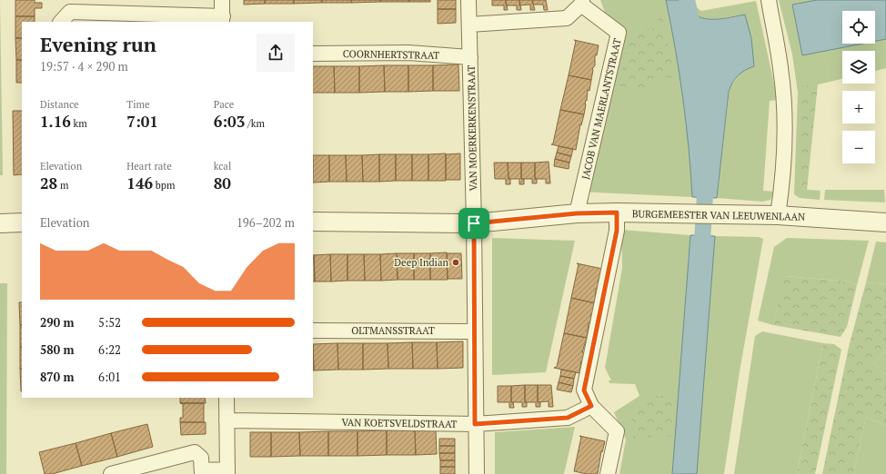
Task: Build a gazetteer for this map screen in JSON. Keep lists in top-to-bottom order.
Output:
{
  "streets": {
    "street": [
      "COORNHERTSTRAAT",
      "JACOB VAN MAERLANTSTRAAT",
      "VAN MOERKERKENSTRAAT",
      "BURGEMEESTER VAN LEEUWENLAAN",
      "OLTMANSSTRAAT",
      "VAN KOETSVELDSTRAAT"
    ]
  },
  "crossings": [
    ["COORNHERTSTRAAT", "VAN MOERKERKENSTRAAT"],
    ["JACOB VAN MAERLANTSTRAAT", "BURGEMEESTER VAN LEEUWENLAAN"],
    ["VAN MOERKERKENSTRAAT", "BURGEMEESTER VAN LEEUWENLAAN"],
    ["VAN MOERKERKENSTRAAT", "OLTMANSSTRAAT"],
    ["VAN MOERKERKENSTRAAT", "VAN KOETSVELDSTRAAT"]
  ],
  "places": ["Deep Indian"],
  "page": {
    "map_buttons": ["+", "−"],
    "heading": ["Evening run", "19:57 · 4 × 290 m"],
    "stats": [
      ["Distance", "1.16 km"],
      ["Time", "7:01"],
      ["Pace", "6:03 /km"],
      ["Elevation", "28 m"],
      ["Heart rate", "146 bpm"],
      ["kcal", "80"]
    ],
    "chart": ["Elevation", "196–202 m"],
    "list": [
      {
        "name": "290 m",
        "note": "5:52"
      },
      {
        "name": "580 m",
        "note": "6:22"
      },
      {
        "name": "870 m",
        "note": "6:01"
      }
    ]
  }
}
